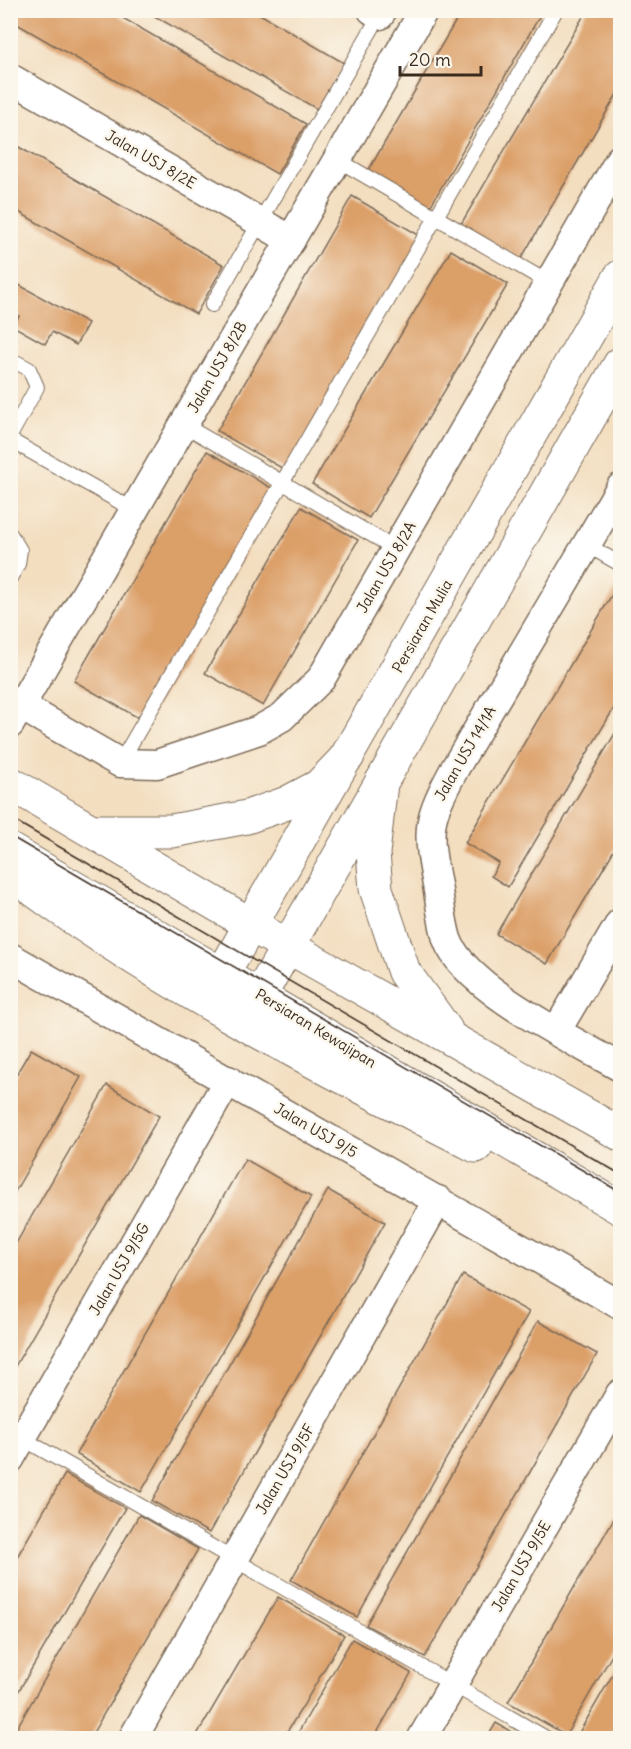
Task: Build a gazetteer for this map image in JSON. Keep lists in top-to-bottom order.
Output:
{
  "streets": {
    "main road": ["Persiaran Mulia", "Persiaran Kewajipan"],
    "street": [
      "Jalan USJ 8/2E",
      "Jalan USJ 8/2B",
      "Jalan USJ 8/2A",
      "Jalan USJ 14/1A",
      "Jalan USJ 9/5",
      "Jalan USJ 9/5G",
      "Jalan USJ 9/5F",
      "Jalan USJ 9/5E"
    ]
  },
  "crossings": [
    ["Jalan USJ 8/2E", "Jalan USJ 8/2B"],
    ["Jalan USJ 8/2B", "Jalan USJ 8/2A"],
    ["Persiaran Mulia", "Persiaran Kewajipan"],
    ["Jalan USJ 9/5", "Jalan USJ 9/5G"],
    ["Jalan USJ 9/5", "Jalan USJ 9/5F"]
  ],
  "scale_bar": "20 m"
}
